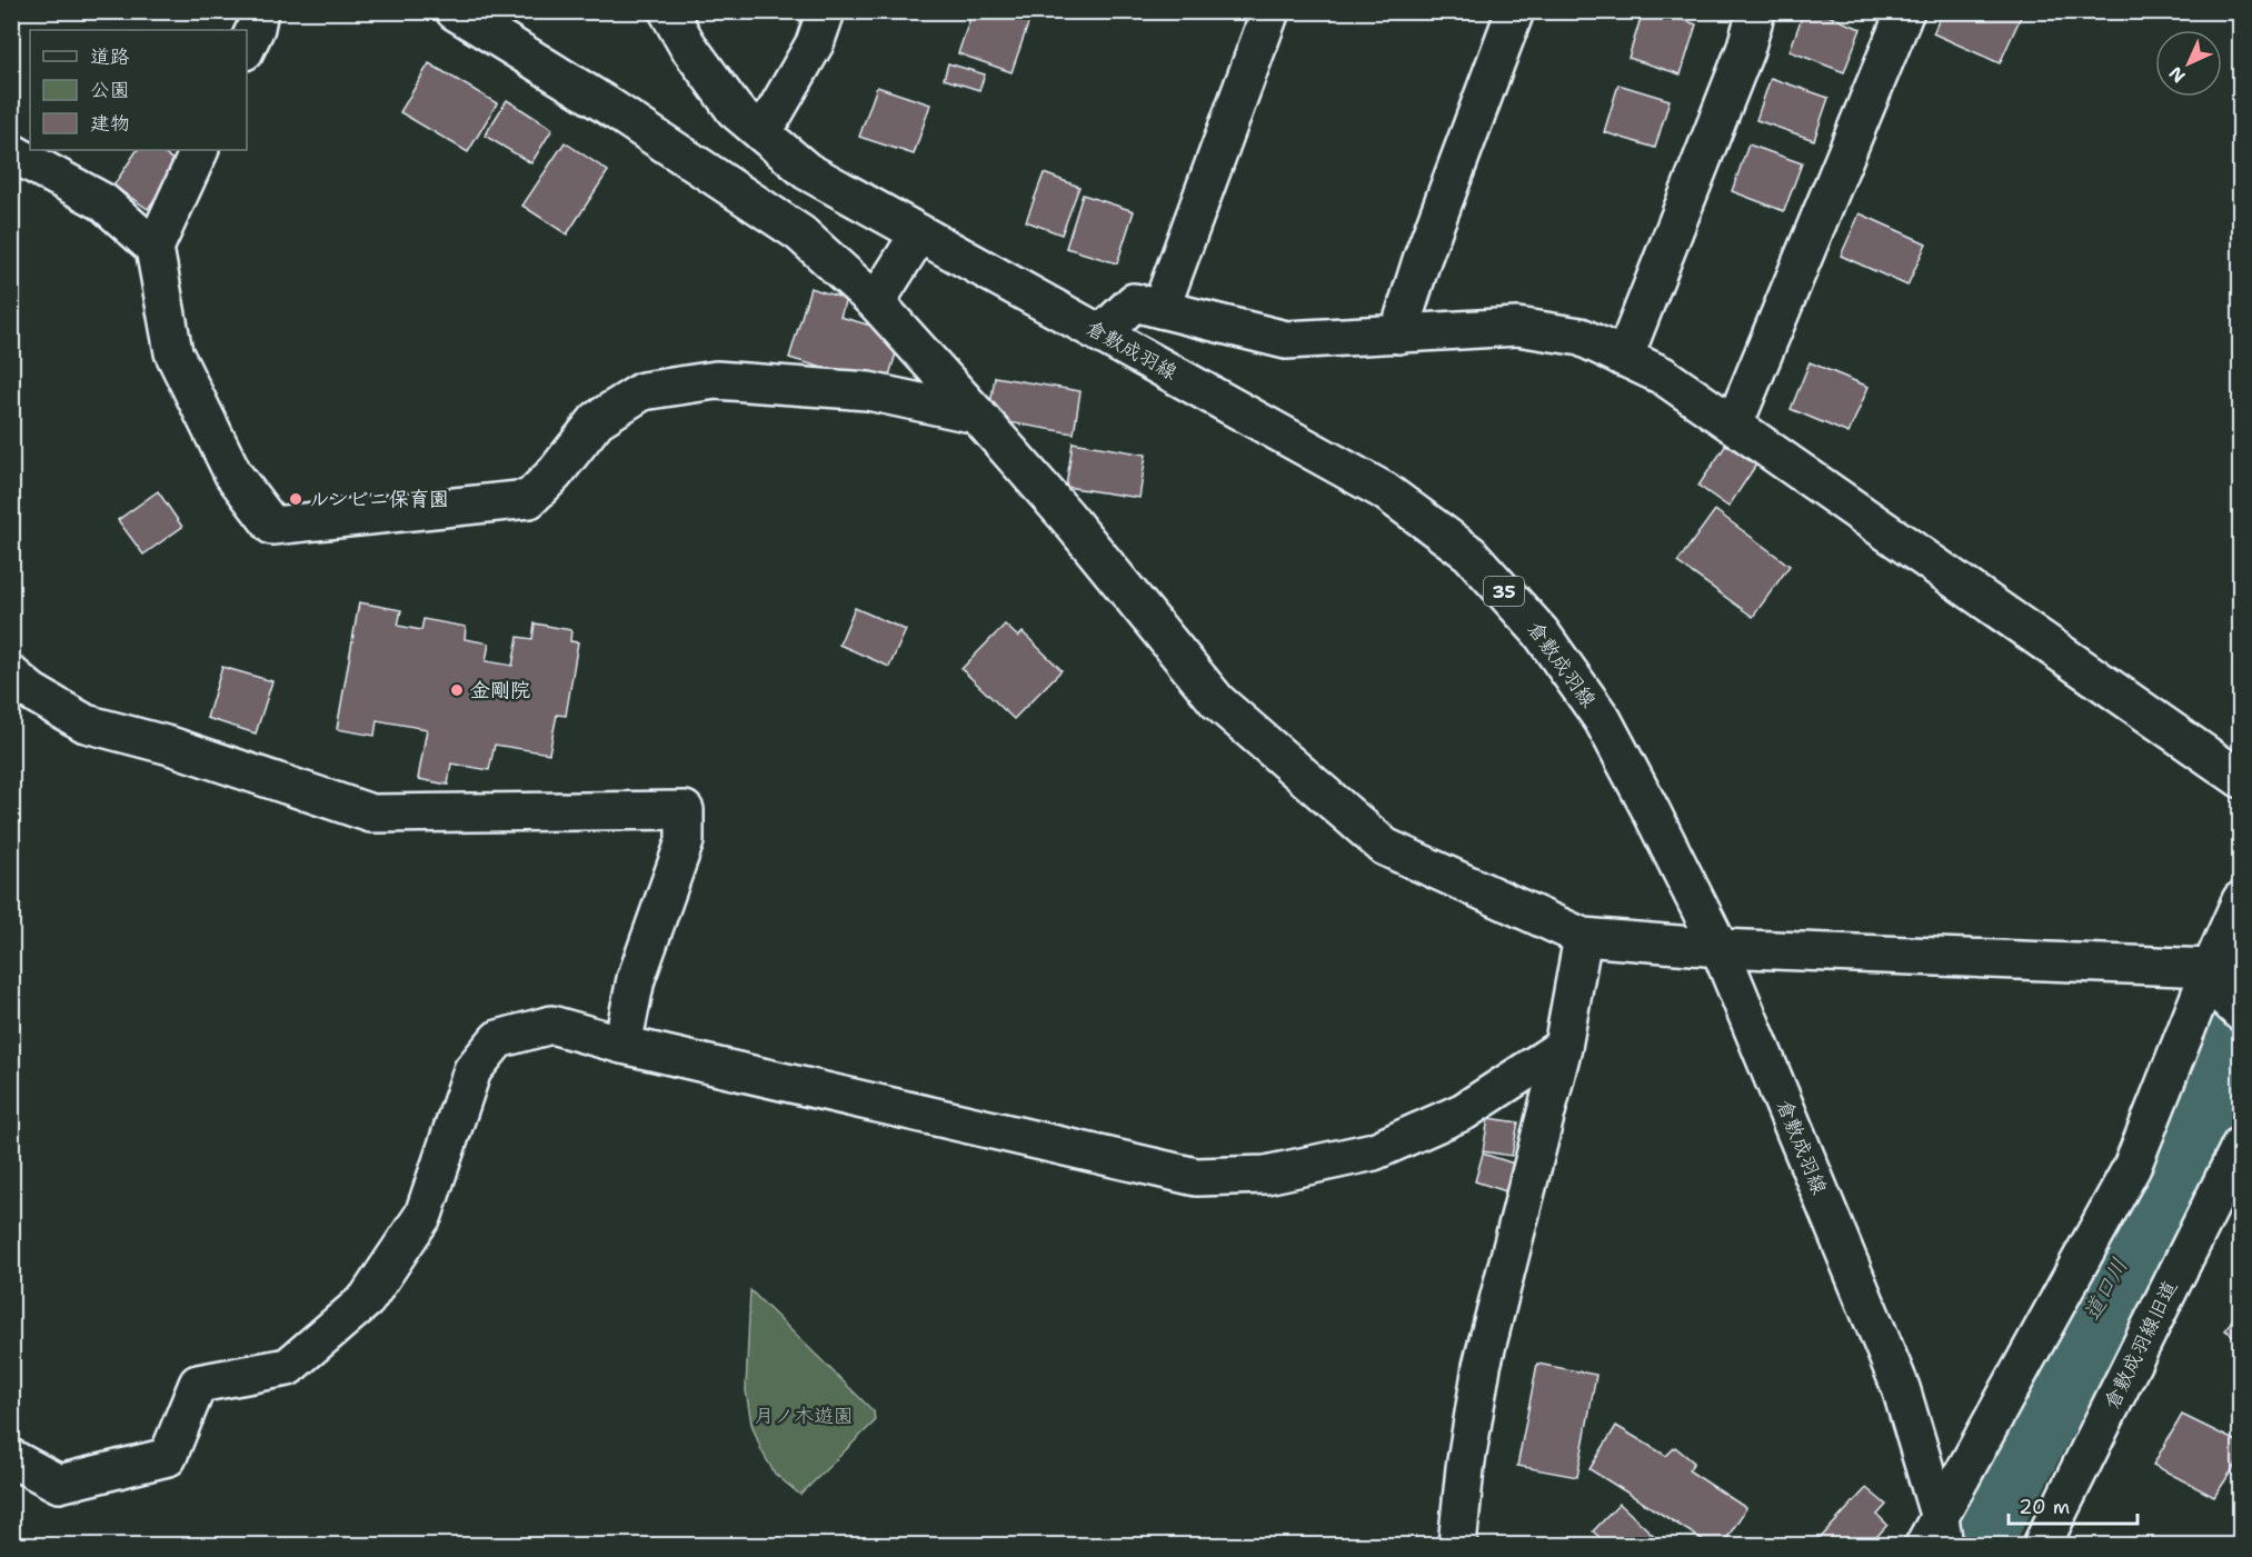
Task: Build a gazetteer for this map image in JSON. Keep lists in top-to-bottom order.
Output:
{
  "streets": {
    "street": ["倉敷成羽線", "35", "倉敷成羽線旧道"]
  },
  "water": ["道口川"],
  "parks": ["月ノ木遊園"],
  "places": ["ルンビニ保育園", "金剛院"],
  "legend": ["道路", "公園", "建物"],
  "scale_bar": "20 m",
  "north": "bottom left"
}
